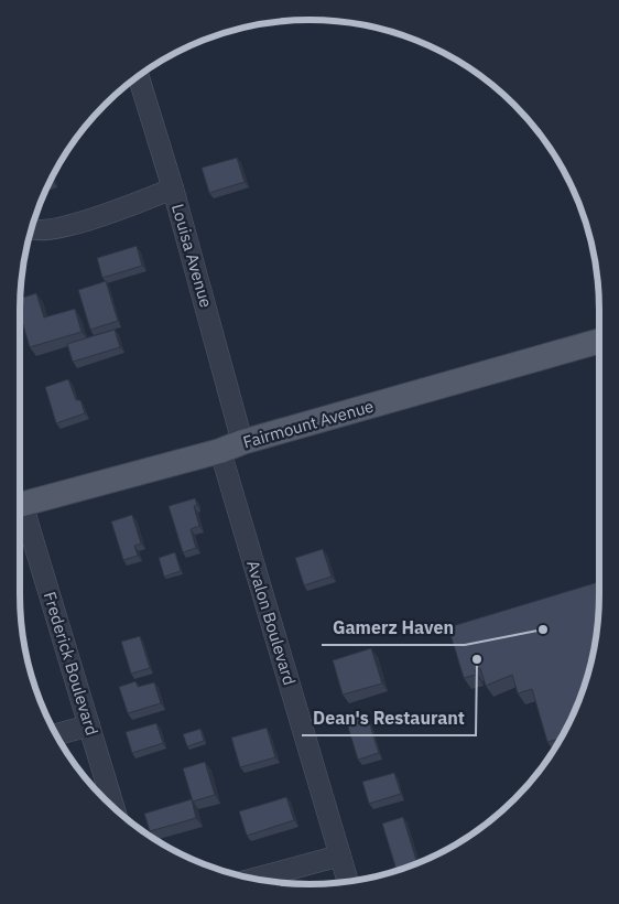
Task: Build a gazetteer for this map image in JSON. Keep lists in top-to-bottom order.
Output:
{
  "streets": {
    "main road": ["Fairmount Avenue"],
    "street": ["Louisa Avenue", "Avalon Boulevard", "Frederick Boulevard"]
  },
  "crossings": [
    ["Louisa Avenue", "Fairmount Avenue"],
    ["Louisa Avenue", "Avalon Boulevard"],
    ["Fairmount Avenue", "Avalon Boulevard"]
  ],
  "places": ["Gamerz Haven", "Dean's Restaurant"]
}
